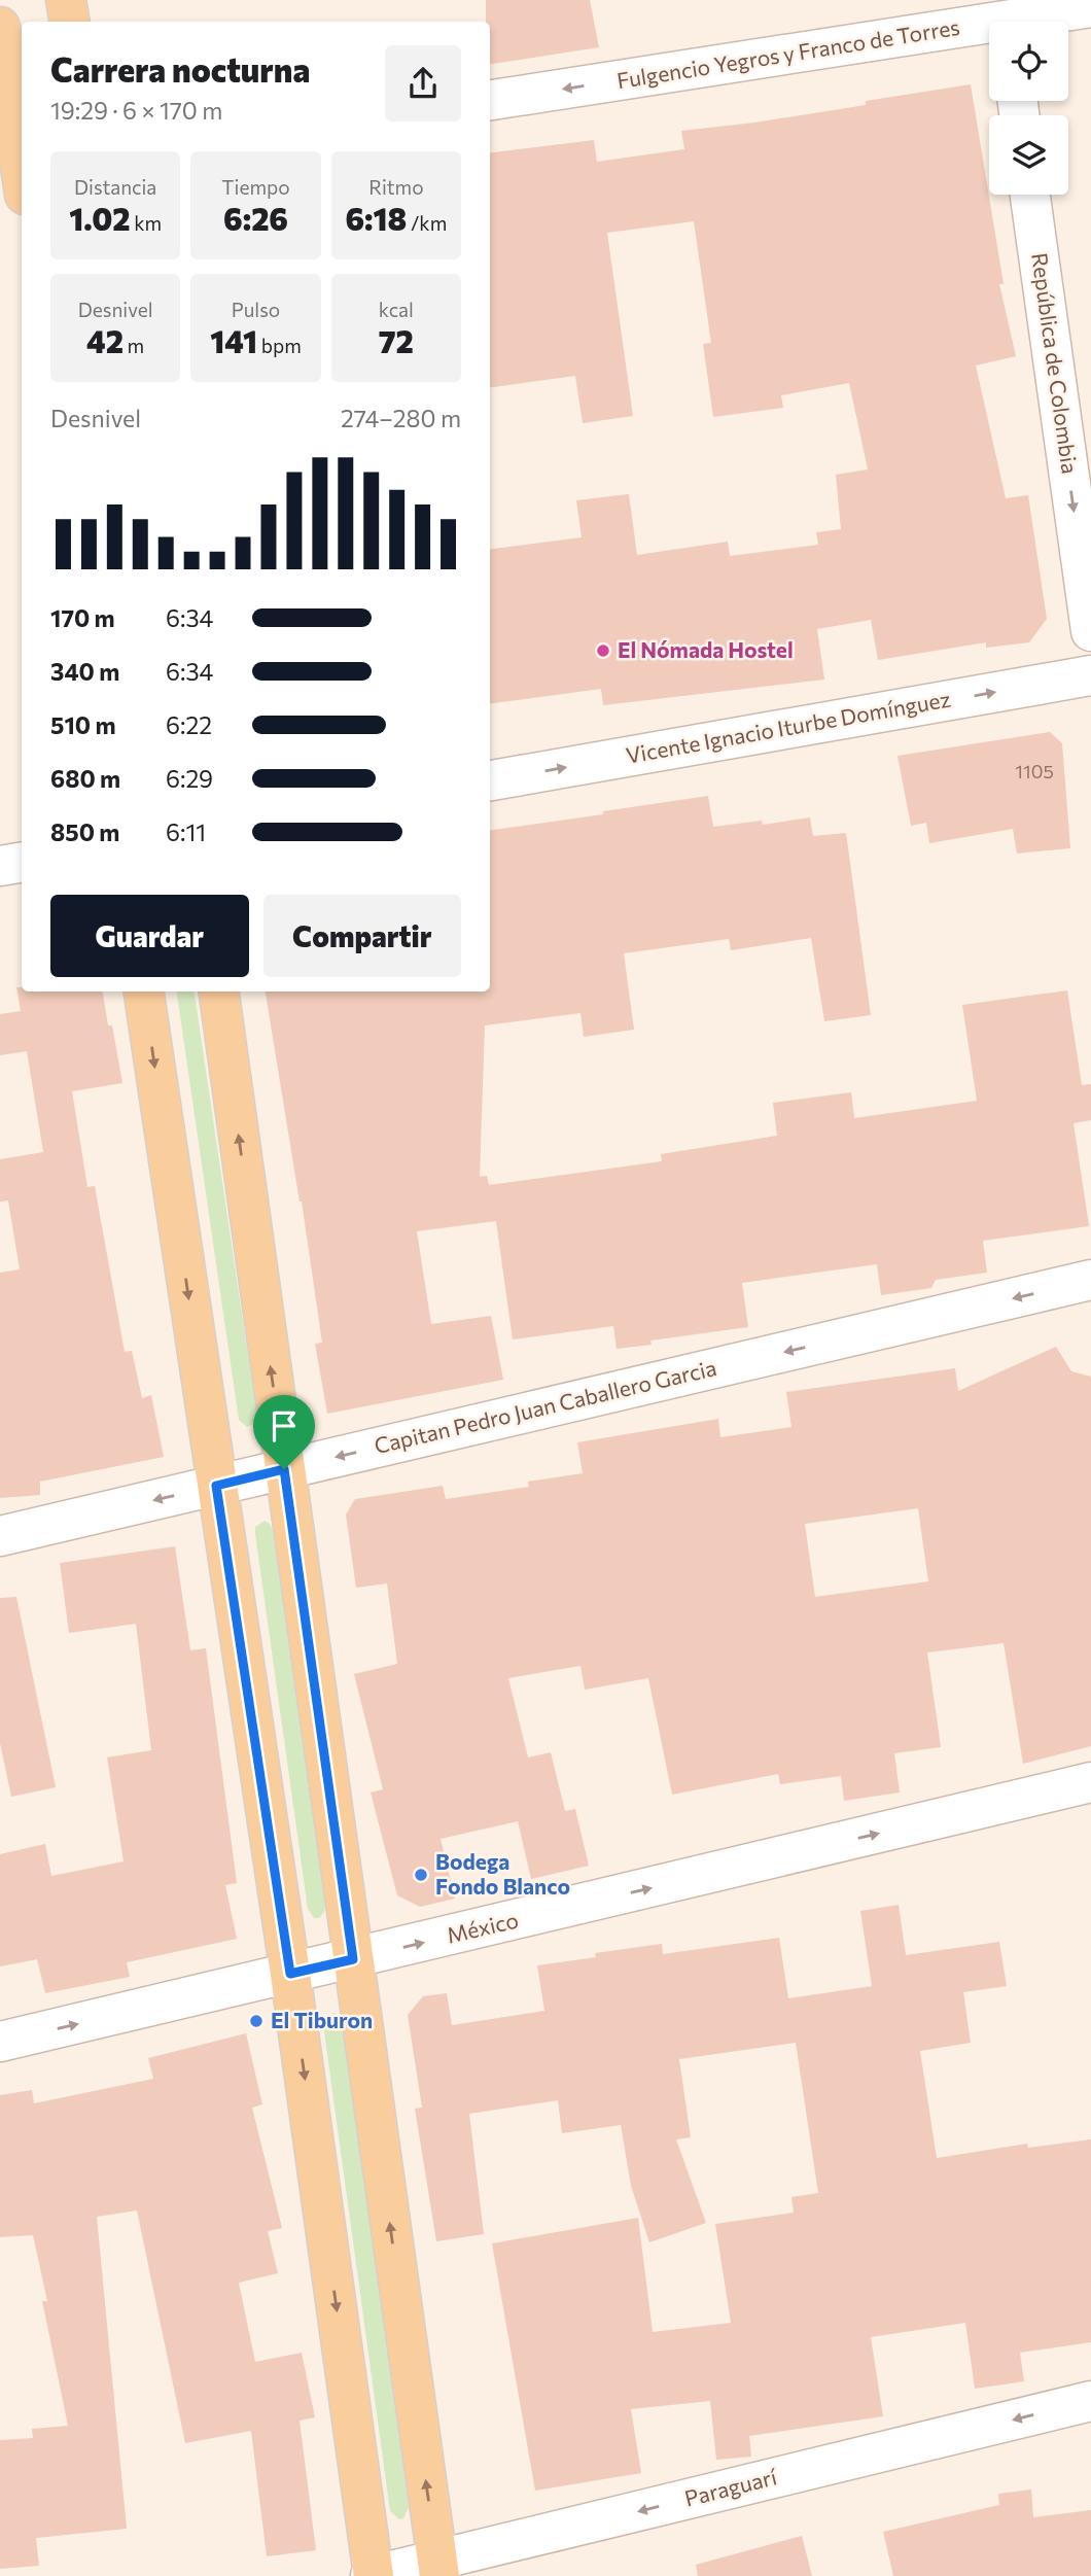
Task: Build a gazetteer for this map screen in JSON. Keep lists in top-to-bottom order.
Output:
{
  "streets": {
    "street": [
      "Fulgencio Yegros y Franco de Torres",
      "República de Colombia",
      "Vicente Ignacio Iturbe Domínguez",
      "Capitan Pedro Juan Caballero Garcia",
      "México",
      "Paraguarí"
    ]
  },
  "one_way": [
    "Fulgencio Yegros y Franco de Torres",
    "República de Colombia",
    "Vicente Ignacio Iturbe Domínguez",
    "Capitan Pedro Juan Caballero Garcia",
    "México",
    "Paraguarí"
  ],
  "places": ["El Nómada Hostel", "Bodega Fondo Blanco", "El Tiburon"],
  "house_numbers": ["1105"],
  "page": {
    "heading": ["Carrera nocturna", "19:29 · 6 × 170 m"],
    "stats": [
      ["Distancia", "1.02 km"],
      ["Tiempo", "6:26"],
      ["Ritmo", "6:18 /km"],
      ["Desnivel", "42 m"],
      ["Pulso", "141 bpm"],
      ["kcal", "72"]
    ],
    "chart": ["Desnivel", "274–280 m"],
    "list": [
      {
        "name": "170 m",
        "note": "6:34"
      },
      {
        "name": "340 m",
        "note": "6:34"
      },
      {
        "name": "510 m",
        "note": "6:22"
      },
      {
        "name": "680 m",
        "note": "6:29"
      },
      {
        "name": "850 m",
        "note": "6:11"
      }
    ],
    "buttons": ["Guardar", "Compartir"]
  }
}
